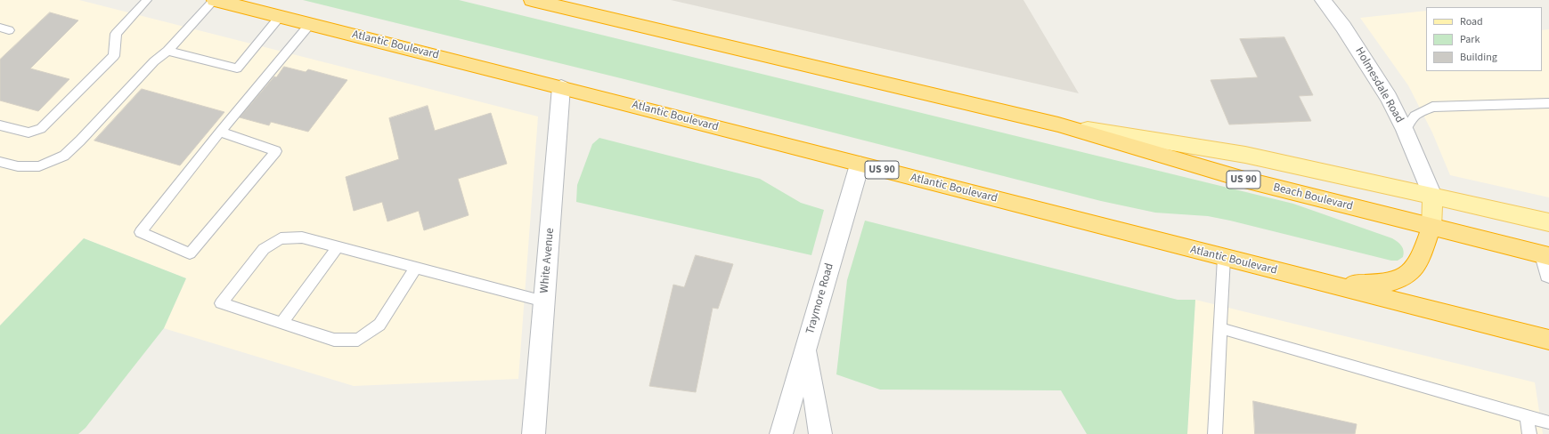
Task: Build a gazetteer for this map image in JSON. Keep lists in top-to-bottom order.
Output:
{
  "streets": {
    "highway": ["Atlantic Boulevard", "US 90", "Beach Boulevard"],
    "street": ["Holmesdale Road", "White Avenue", "Traymore Road"]
  },
  "crossings": [
    ["Atlantic Boulevard", "White Avenue"],
    ["Atlantic Boulevard", "Traymore Road"],
    ["US 90", "Beach Boulevard"]
  ],
  "legend": ["Road", "Park", "Building"]
}
